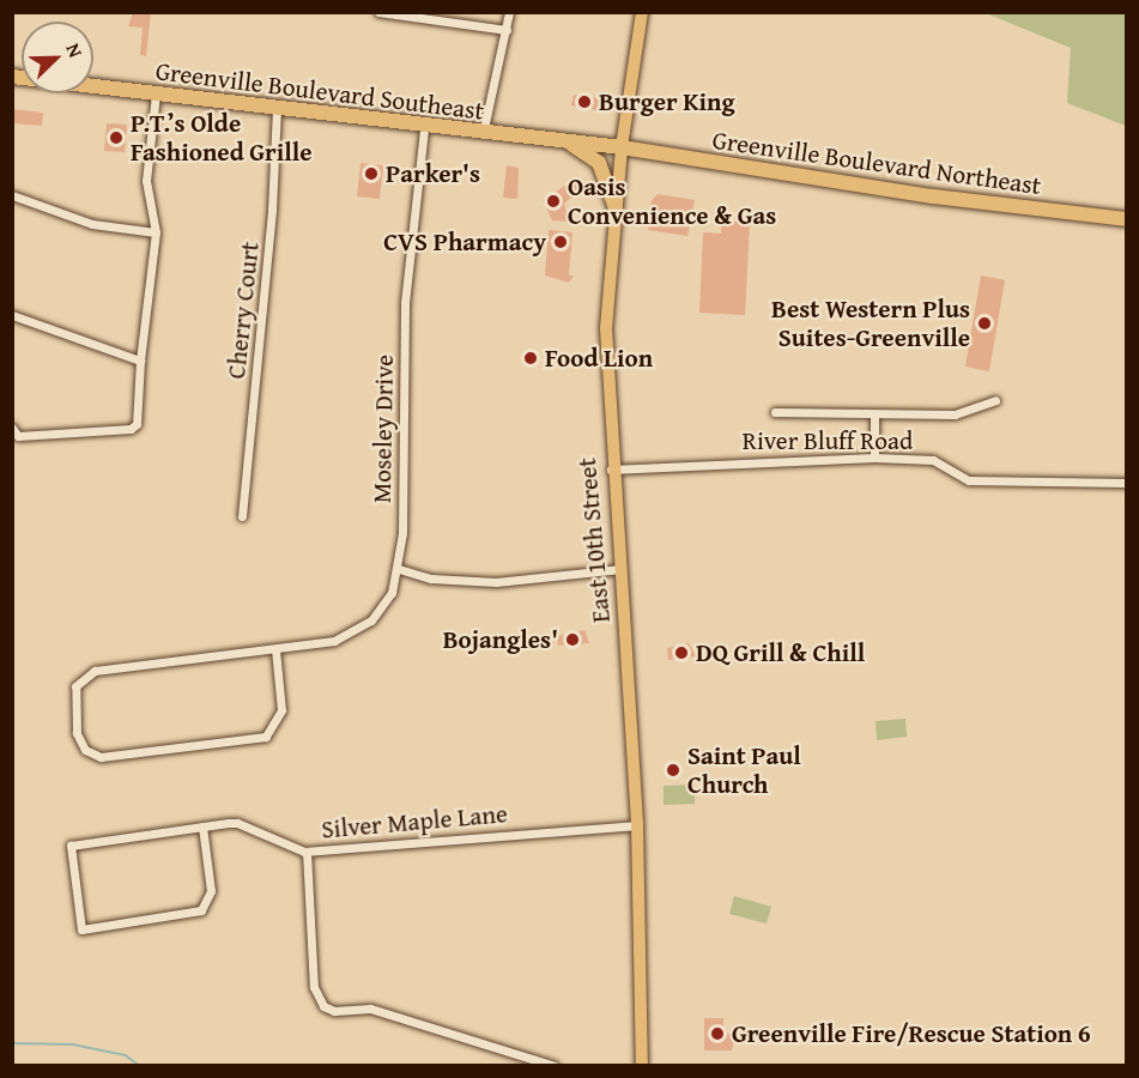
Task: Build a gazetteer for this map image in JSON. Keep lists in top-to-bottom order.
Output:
{
  "streets": {
    "highway": ["Greenville Boulevard Southeast", "Greenville Boulevard Northeast"],
    "main road": ["East 10th Street"],
    "street": [
      "Cherry Court",
      "Moseley Drive",
      "River Bluff Road",
      "Silver Maple Lane"
    ]
  },
  "crossings": [
    ["Greenville Boulevard Southeast", "Greenville Boulevard Northeast"],
    ["Greenville Boulevard Southeast", "Cherry Court"],
    ["Greenville Boulevard Southeast", "Moseley Drive"],
    ["Greenville Boulevard Southeast", "East 10th Street"],
    ["Greenville Boulevard Northeast", "East 10th Street"],
    ["River Bluff Road", "East 10th Street"],
    ["East 10th Street", "Silver Maple Lane"]
  ],
  "places": [
    "Burger King",
    "P.T.’s Olde Fashioned Grille",
    "Parker's",
    "Oasis Convenience & Gas",
    "CVS Pharmacy",
    "Best Western Plus Suites-Greenville",
    "Food Lion",
    "Bojangles'",
    "DQ Grill & Chill",
    "Saint Paul Church",
    "Greenville Fire/Rescue Station 6"
  ],
  "north": "top right"
}
